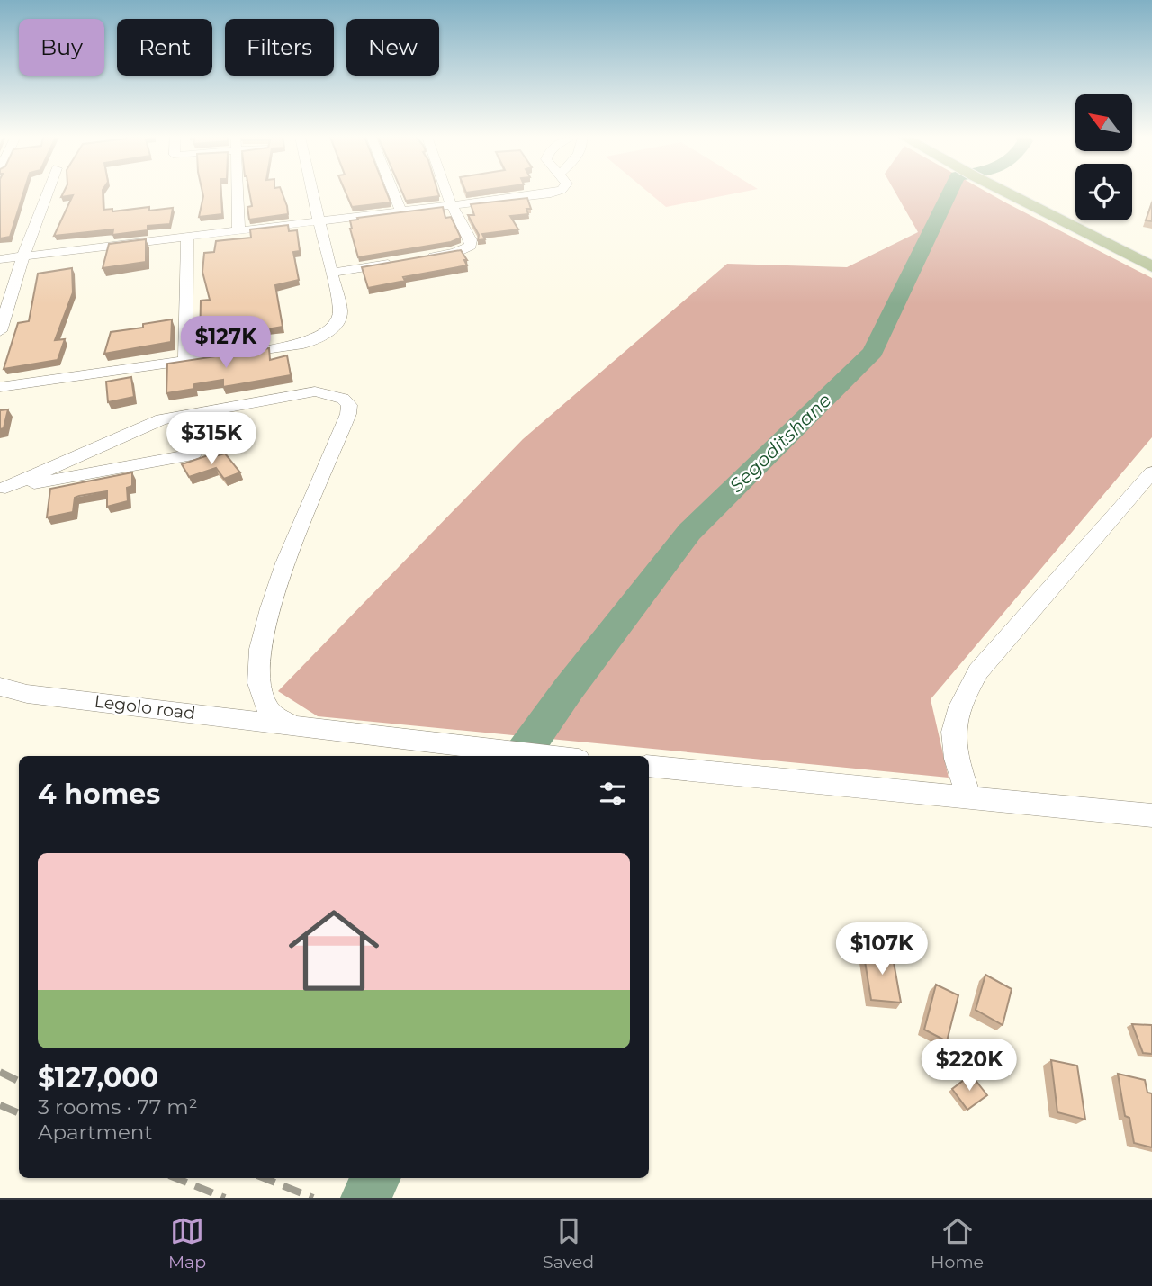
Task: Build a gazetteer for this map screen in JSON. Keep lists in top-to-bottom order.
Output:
{
  "streets": {
    "street": ["Legolo road"]
  },
  "water": ["Segoditshane"],
  "north": "top left",
  "page": {
    "chip": [
      "Buy",
      "Rent",
      "Filters",
      "New"
    ],
    "price": [
      "$127K",
      "$315K",
      "$107K",
      "$220K"
    ],
    "heading": "4 homes",
    "list": [
      {
        "name": "$127,000",
        "note": "3 rooms · 77 m² · Apartment"
      }
    ],
    "tabs": ["Map", "Saved", "Home"]
  }
}
